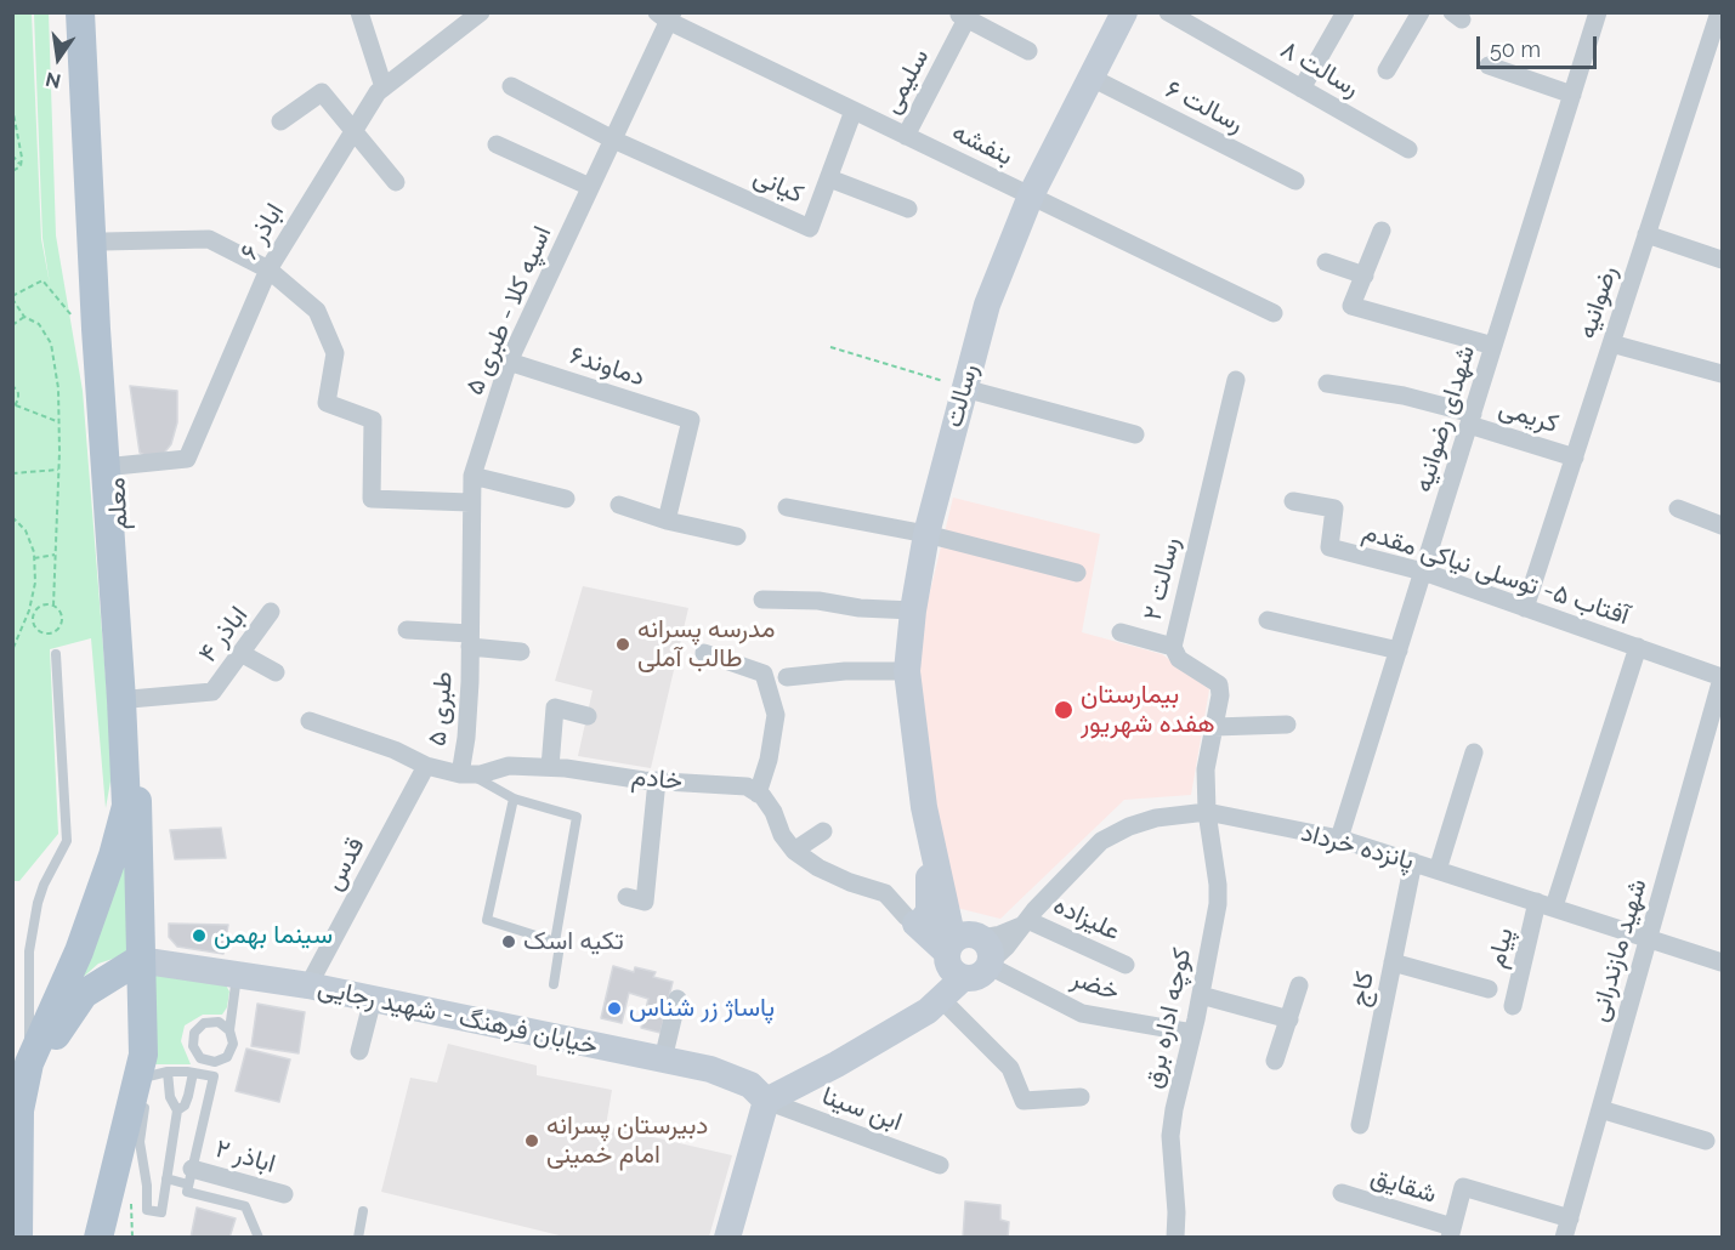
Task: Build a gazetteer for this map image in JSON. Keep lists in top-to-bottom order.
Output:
{
  "streets": {
    "main road": ["رسالت", "معلم", "خیابان فرهنگ - شهید رجایی"],
    "street": [
      "رسالت ۸",
      "سلیمی",
      "رسالت ۶",
      "بنفشه",
      "کیانی",
      "اباذر ۶",
      "رضوانیه",
      "اسپه کلا - طبری ۵",
      "دماوند۶",
      "کریمی",
      "شهدای رضوانیه",
      "آفتاب ۵- توسلی نیاکی مقدم",
      "رسالت ۲",
      "اباذر ۴",
      "طبری ۵",
      "خادم",
      "پانزده خرداد",
      "قدس",
      "علیزاده",
      "پیام",
      "شهید مازندرانی",
      "خضر",
      "کاج",
      "کوچه اداره برق",
      "ابن سینا",
      "اباذر ۲",
      "شقایق"
    ]
  },
  "crossings": [
    ["سلیمی", "بنفشه"],
    ["رسالت ۶", "رسالت"],
    ["بنفشه", "کیانی"],
    ["بنفشه", "اسپه کلا - طبری ۵"],
    ["بنفشه", "رسالت"],
    ["کیانی", "اسپه کلا - طبری ۵"],
    ["اباذر ۶", "معلم"],
    ["رضوانیه", "کریمی"],
    ["رضوانیه", "آفتاب ۵- توسلی نیاکی مقدم"],
    ["اسپه کلا - طبری ۵", "دماوند۶"],
    ["اسپه کلا - طبری ۵", "طبری ۵"],
    ["رسالت", "پانزده خرداد"],
    ["رسالت", "خضر"],
    ["کریمی", "شهدای رضوانیه"],
    ["شهدای رضوانیه", "آفتاب ۵- توسلی نیاکی مقدم"],
    ["شهدای رضوانیه", "پانزده خرداد"],
    ["معلم", "اباذر ۴"],
    ["معلم", "خیابان فرهنگ - شهید رجایی"],
    ["آفتاب ۵- توسلی نیاکی مقدم", "پیام"],
    ["آفتاب ۵- توسلی نیاکی مقدم", "شهید مازندرانی"],
    ["رسالت ۲", "پانزده خرداد"],
    ["رسالت ۲", "کوچه اداره برق"],
    ["طبری ۵", "خادم"],
    ["خادم", "قدس"],
    ["پانزده خرداد", "علیزاده"],
    ["پانزده خرداد", "پیام"],
    ["پانزده خرداد", "شهید مازندرانی"],
    ["پانزده خرداد", "خضر"],
    ["پانزده خرداد", "کاج"],
    ["پانزده خرداد", "کوچه اداره برق"],
    ["قدس", "خیابان فرهنگ - شهید رجایی"],
    ["خضر", "کوچه اداره برق"],
    ["خیابان فرهنگ - شهید رجایی", "ابن سینا"]
  ],
  "places": [
    "مدرسه پسرانه طالب آملی",
    "بیمارستان هفده شهریور",
    "سینما بهمن",
    "تکیه اسک",
    "پاساژ زر شناس",
    "دبیرستان پسرانه امام خمینی"
  ],
  "scale_bar": "50 m",
  "north": "bottom"
}
